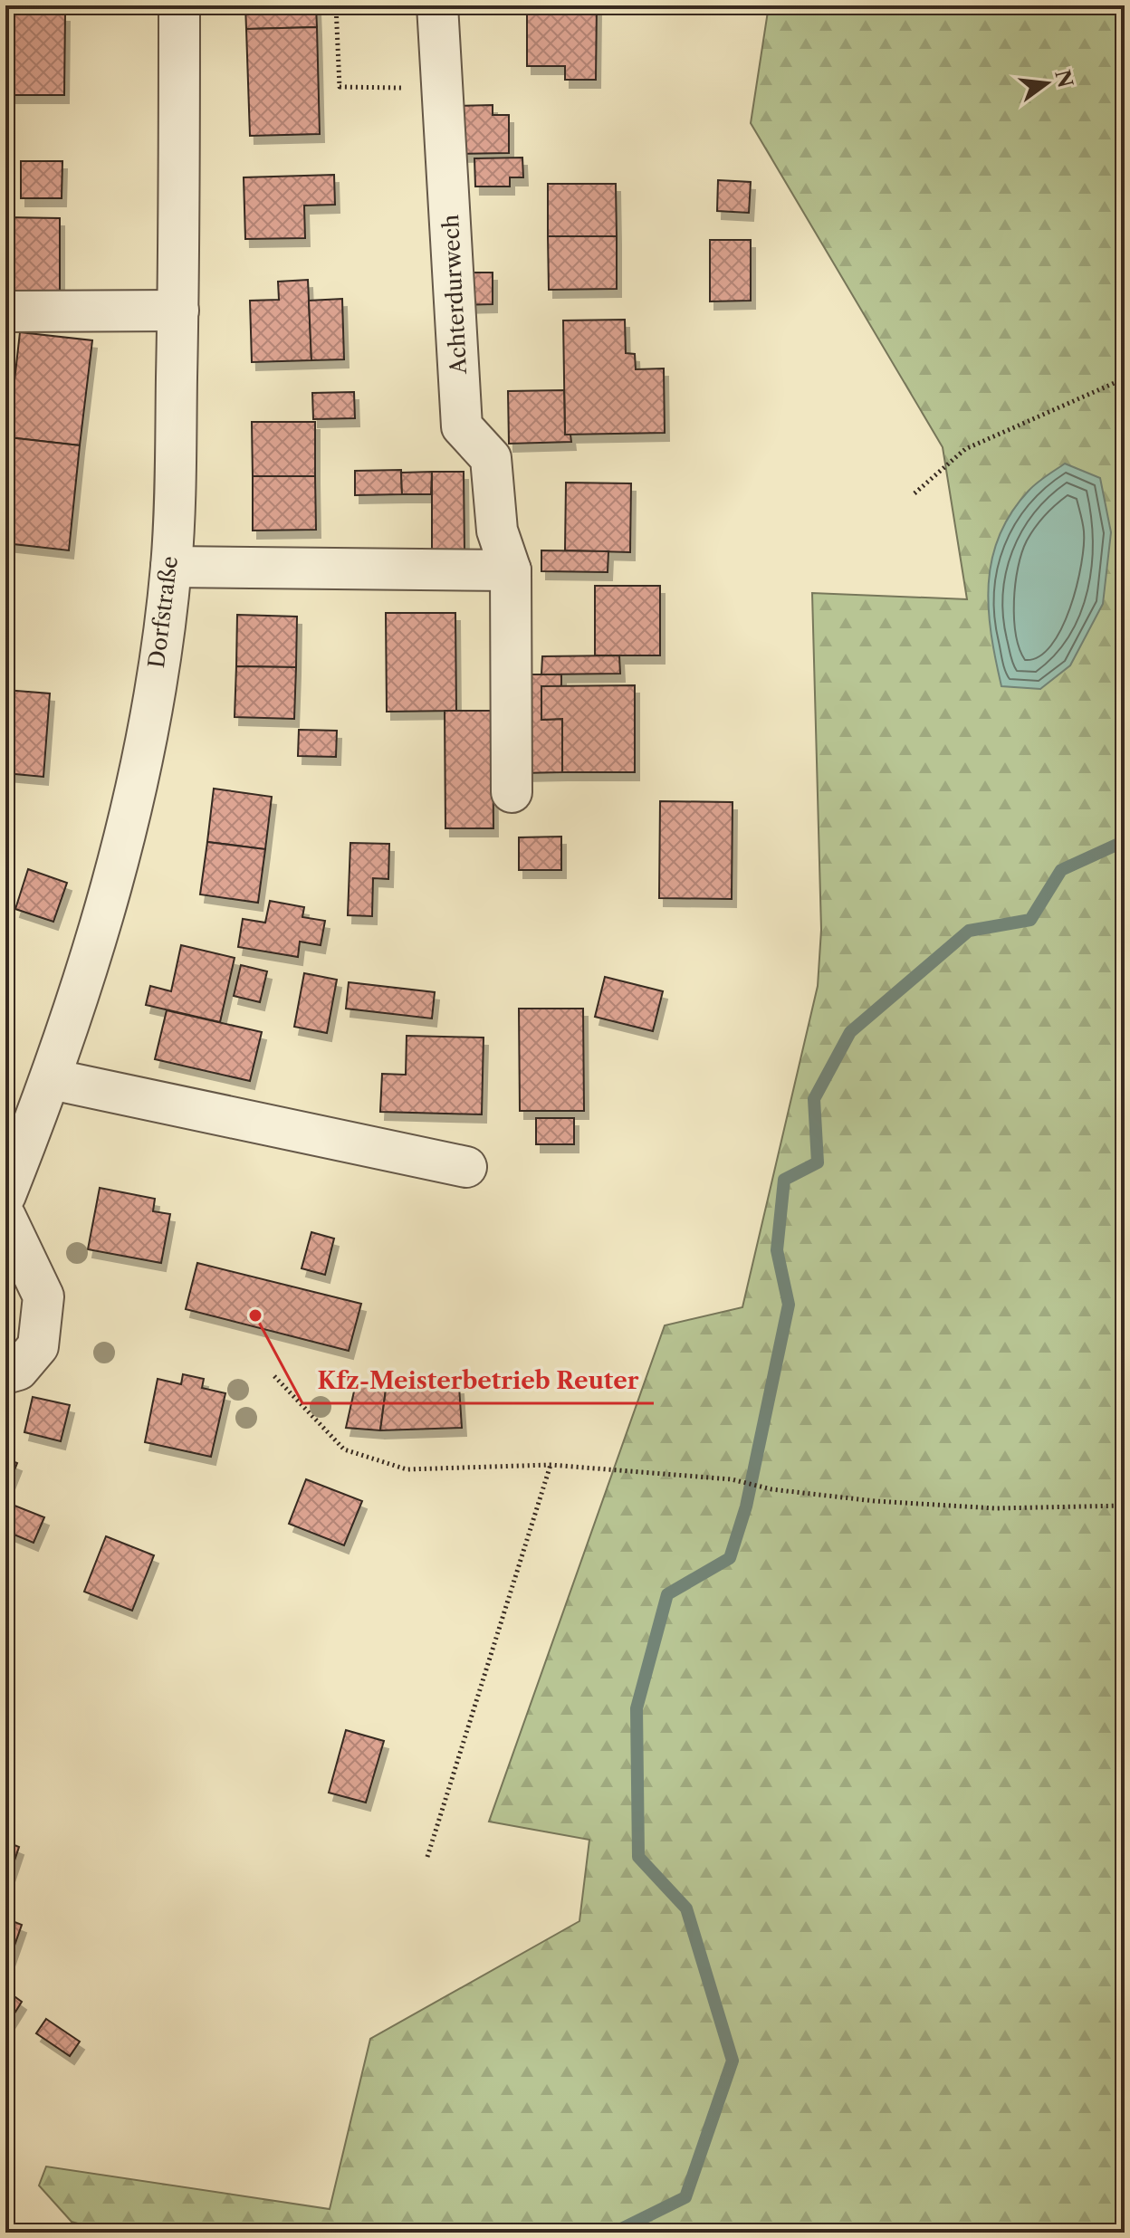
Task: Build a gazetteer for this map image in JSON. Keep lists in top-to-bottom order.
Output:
{
  "streets": {
    "street": ["Achterdurwech", "Dorfstraße"]
  },
  "places": ["Kfz-Meisterbetrieb Reuter"],
  "north": "right"
}
